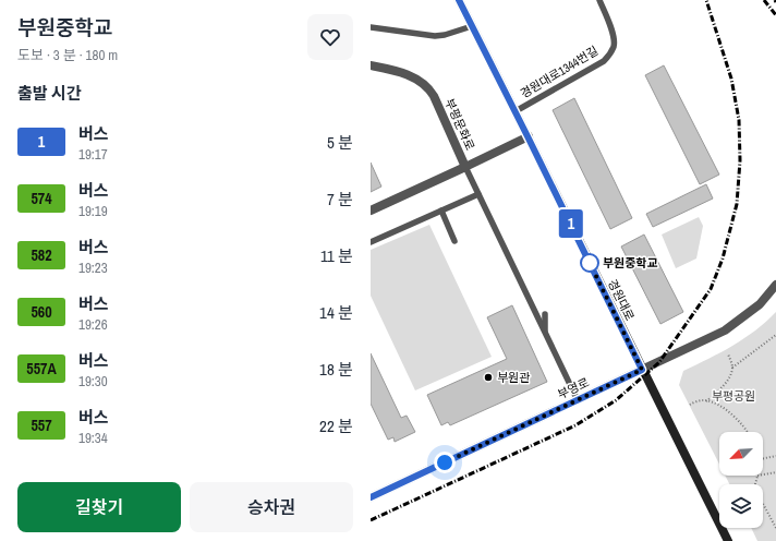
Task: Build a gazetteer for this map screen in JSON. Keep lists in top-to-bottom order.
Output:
{
  "streets": {
    "main road": ["경원대로"],
    "street": ["부평문화로", "부영로"],
    "lane": ["경원대로1344번길"]
  },
  "crossings": [
    ["경원대로1344번길", "경원대로"],
    ["부평문화로", "경원대로"],
    ["경원대로", "부영로"]
  ],
  "parks": ["부평공원"],
  "places": ["부원중학교", "부원관"],
  "lines": ["bus line 1"],
  "north": "bottom left",
  "page": {
    "heading": [
      ["부원중학교", "도보 · 3 분 · 180 m"],
      "출발 시간"
    ],
    "on_map": "1",
    "list": [
      {
        "mark": "1",
        "name": "버스",
        "note": "19:17",
        "value": "5 분"
      },
      {
        "mark": "574",
        "name": "버스",
        "note": "19:19",
        "value": "7 분"
      },
      {
        "mark": "582",
        "name": "버스",
        "note": "19:23",
        "value": "11 분"
      },
      {
        "mark": "560",
        "name": "버스",
        "note": "19:26",
        "value": "14 분"
      },
      {
        "mark": "557A",
        "name": "버스",
        "note": "19:30",
        "value": "18 분"
      },
      {
        "mark": "557",
        "name": "버스",
        "note": "19:34",
        "value": "22 분"
      }
    ],
    "buttons": ["길찾기", "승차권"]
  }
}
